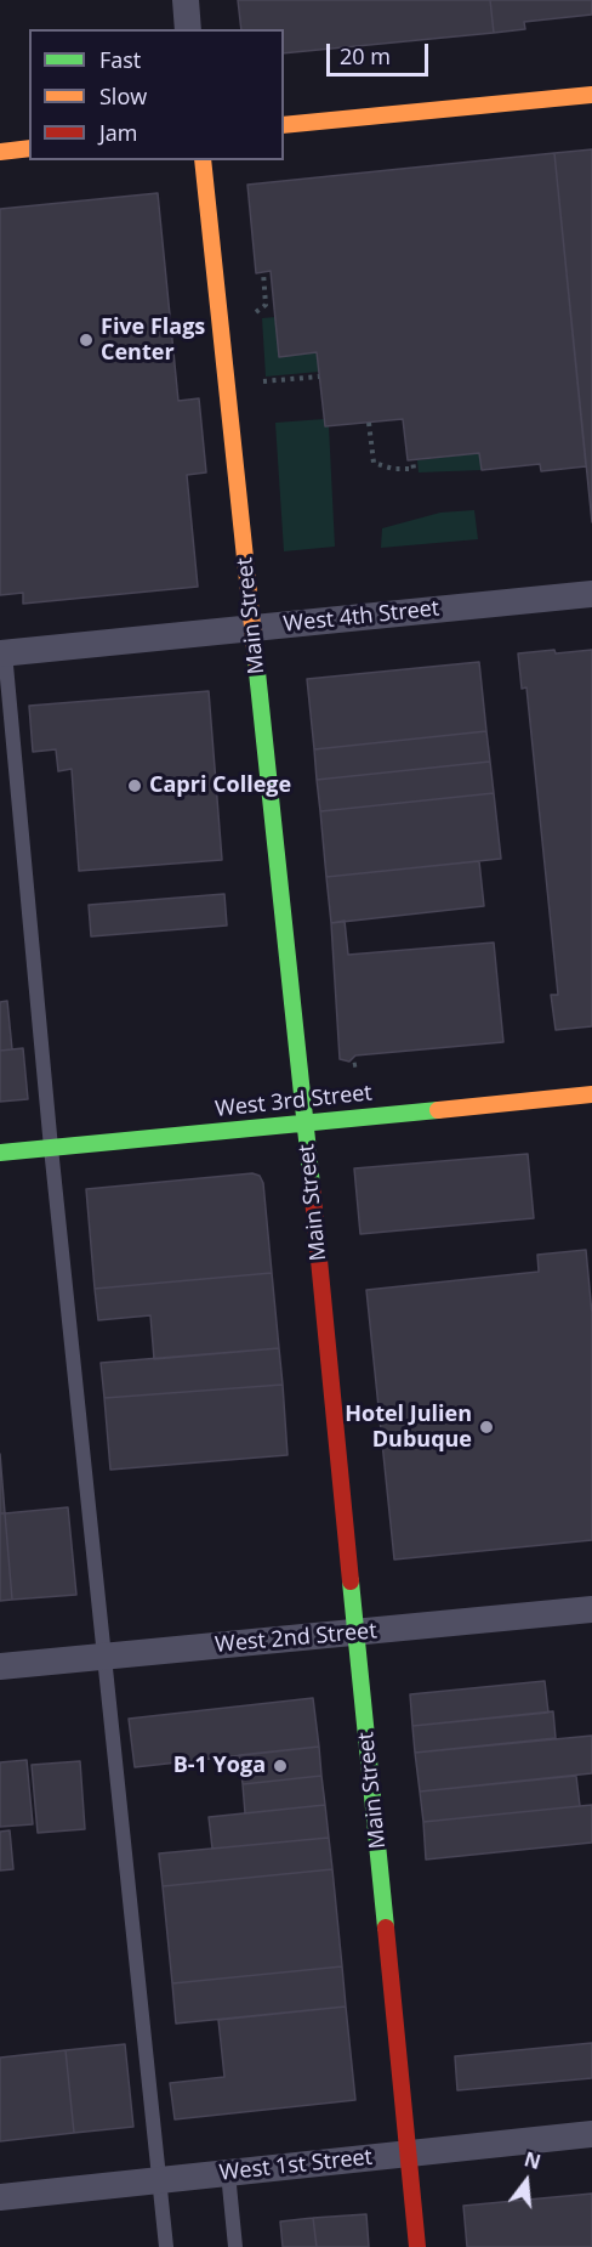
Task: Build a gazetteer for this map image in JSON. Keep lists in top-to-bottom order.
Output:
{
  "streets": {
    "street": [
      "Main Street",
      "West 4th Street",
      "West 3rd Street",
      "West 2nd Street",
      "West 1st Street"
    ]
  },
  "crossings": [
    ["Main Street", "West 4th Street"],
    ["Main Street", "West 3rd Street"],
    ["Main Street", "West 2nd Street"],
    ["Main Street", "West 1st Street"]
  ],
  "places": [
    "Five Flags Center",
    "Capri College",
    "Hotel Julien Dubuque",
    "B-1 Yoga"
  ],
  "legend": ["Fast", "Slow", "Jam"],
  "scale_bar": "20 m",
  "north": "top"
}
